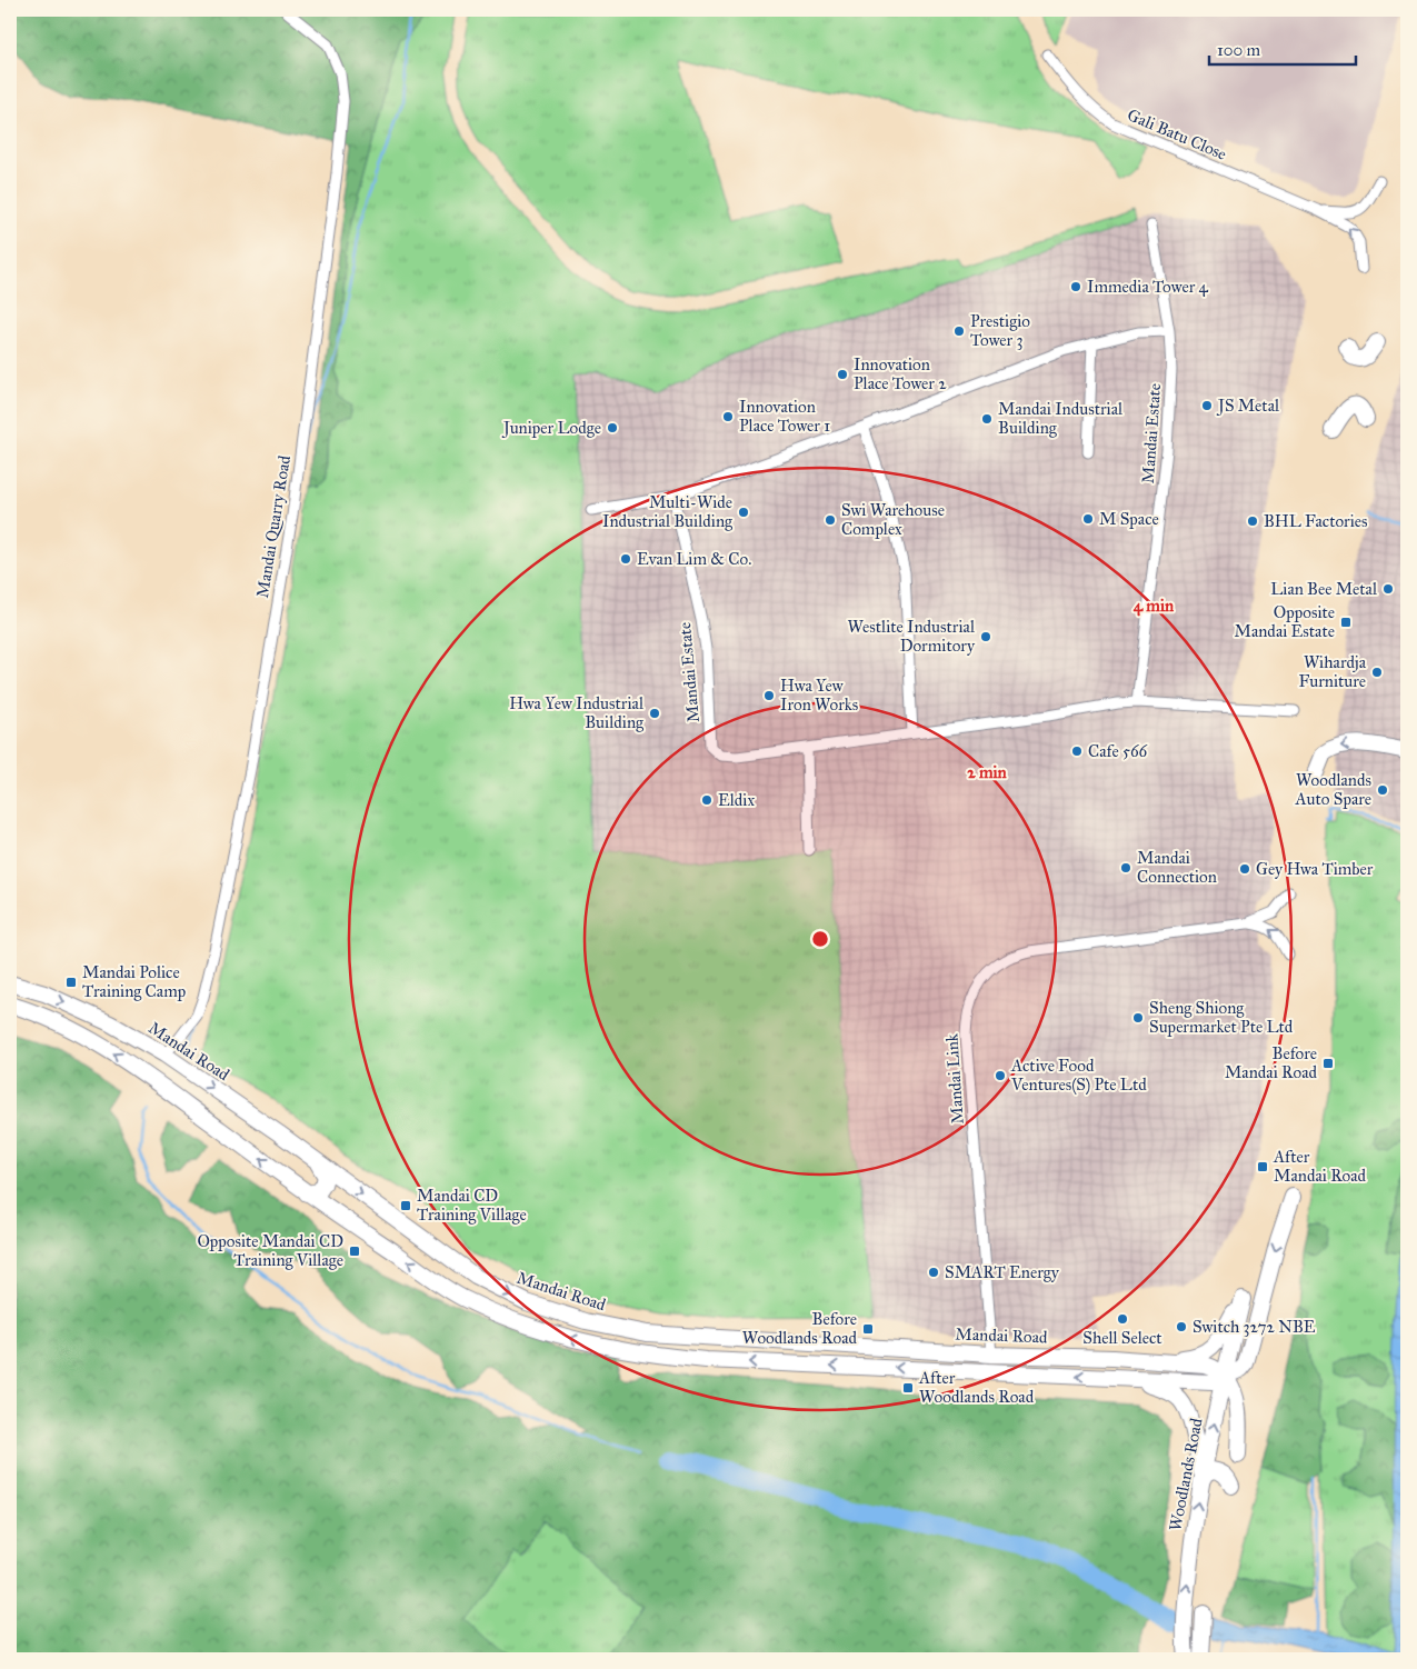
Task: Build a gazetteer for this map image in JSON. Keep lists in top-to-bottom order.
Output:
{
  "streets": {
    "main road": ["Mandai Road", "Woodlands Road"],
    "street": [
      "Gali Batu Close",
      "Mandai Estate",
      "Mandai Quarry Road",
      "Mandai Link"
    ]
  },
  "crossings": [
    ["Mandai Quarry Road", "Mandai Road"],
    ["Mandai Road", "Mandai Link"]
  ],
  "places": {
    "other": [
      "Immedia Tower 4",
      "Prestigio Tower 3",
      "Innovation Place Tower 2",
      "JS Metal",
      "Innovation Place Tower 1",
      "Mandai Industrial Building",
      "Juniper Lodge",
      "Multi-Wide Industrial Building",
      "M Space",
      "Swi Warehouse Complex",
      "BHL Factories",
      "Evan Lim & Co.",
      "Lian Bee Metal",
      "Westlite Industrial Dormitory",
      "Wihardja Furniture",
      "Hwa Yew Iron Works",
      "Hwa Yew Industrial Building",
      "Cafe 566",
      "Woodlands Auto Spare",
      "Eldix",
      "Mandai Connection",
      "Gey Hwa Timber",
      "Sheng Shiong Supermarket Pte Ltd",
      "Active Food Ventures(S) Pte Ltd",
      "SMART Energy",
      "Shell Select",
      "Switch 3272 NBE"
    ],
    "transit": [
      "Opposite Mandai Estate",
      "Mandai Police Training Camp",
      "Before Mandai Road",
      "After Mandai Road",
      "Mandai CD Training Village",
      "Opposite Mandai CD Training Village",
      "Before Woodlands Road",
      "After Woodlands Road"
    ]
  },
  "scale_bar": "100 m",
  "rings": ["4 min", "2 min"]
}
